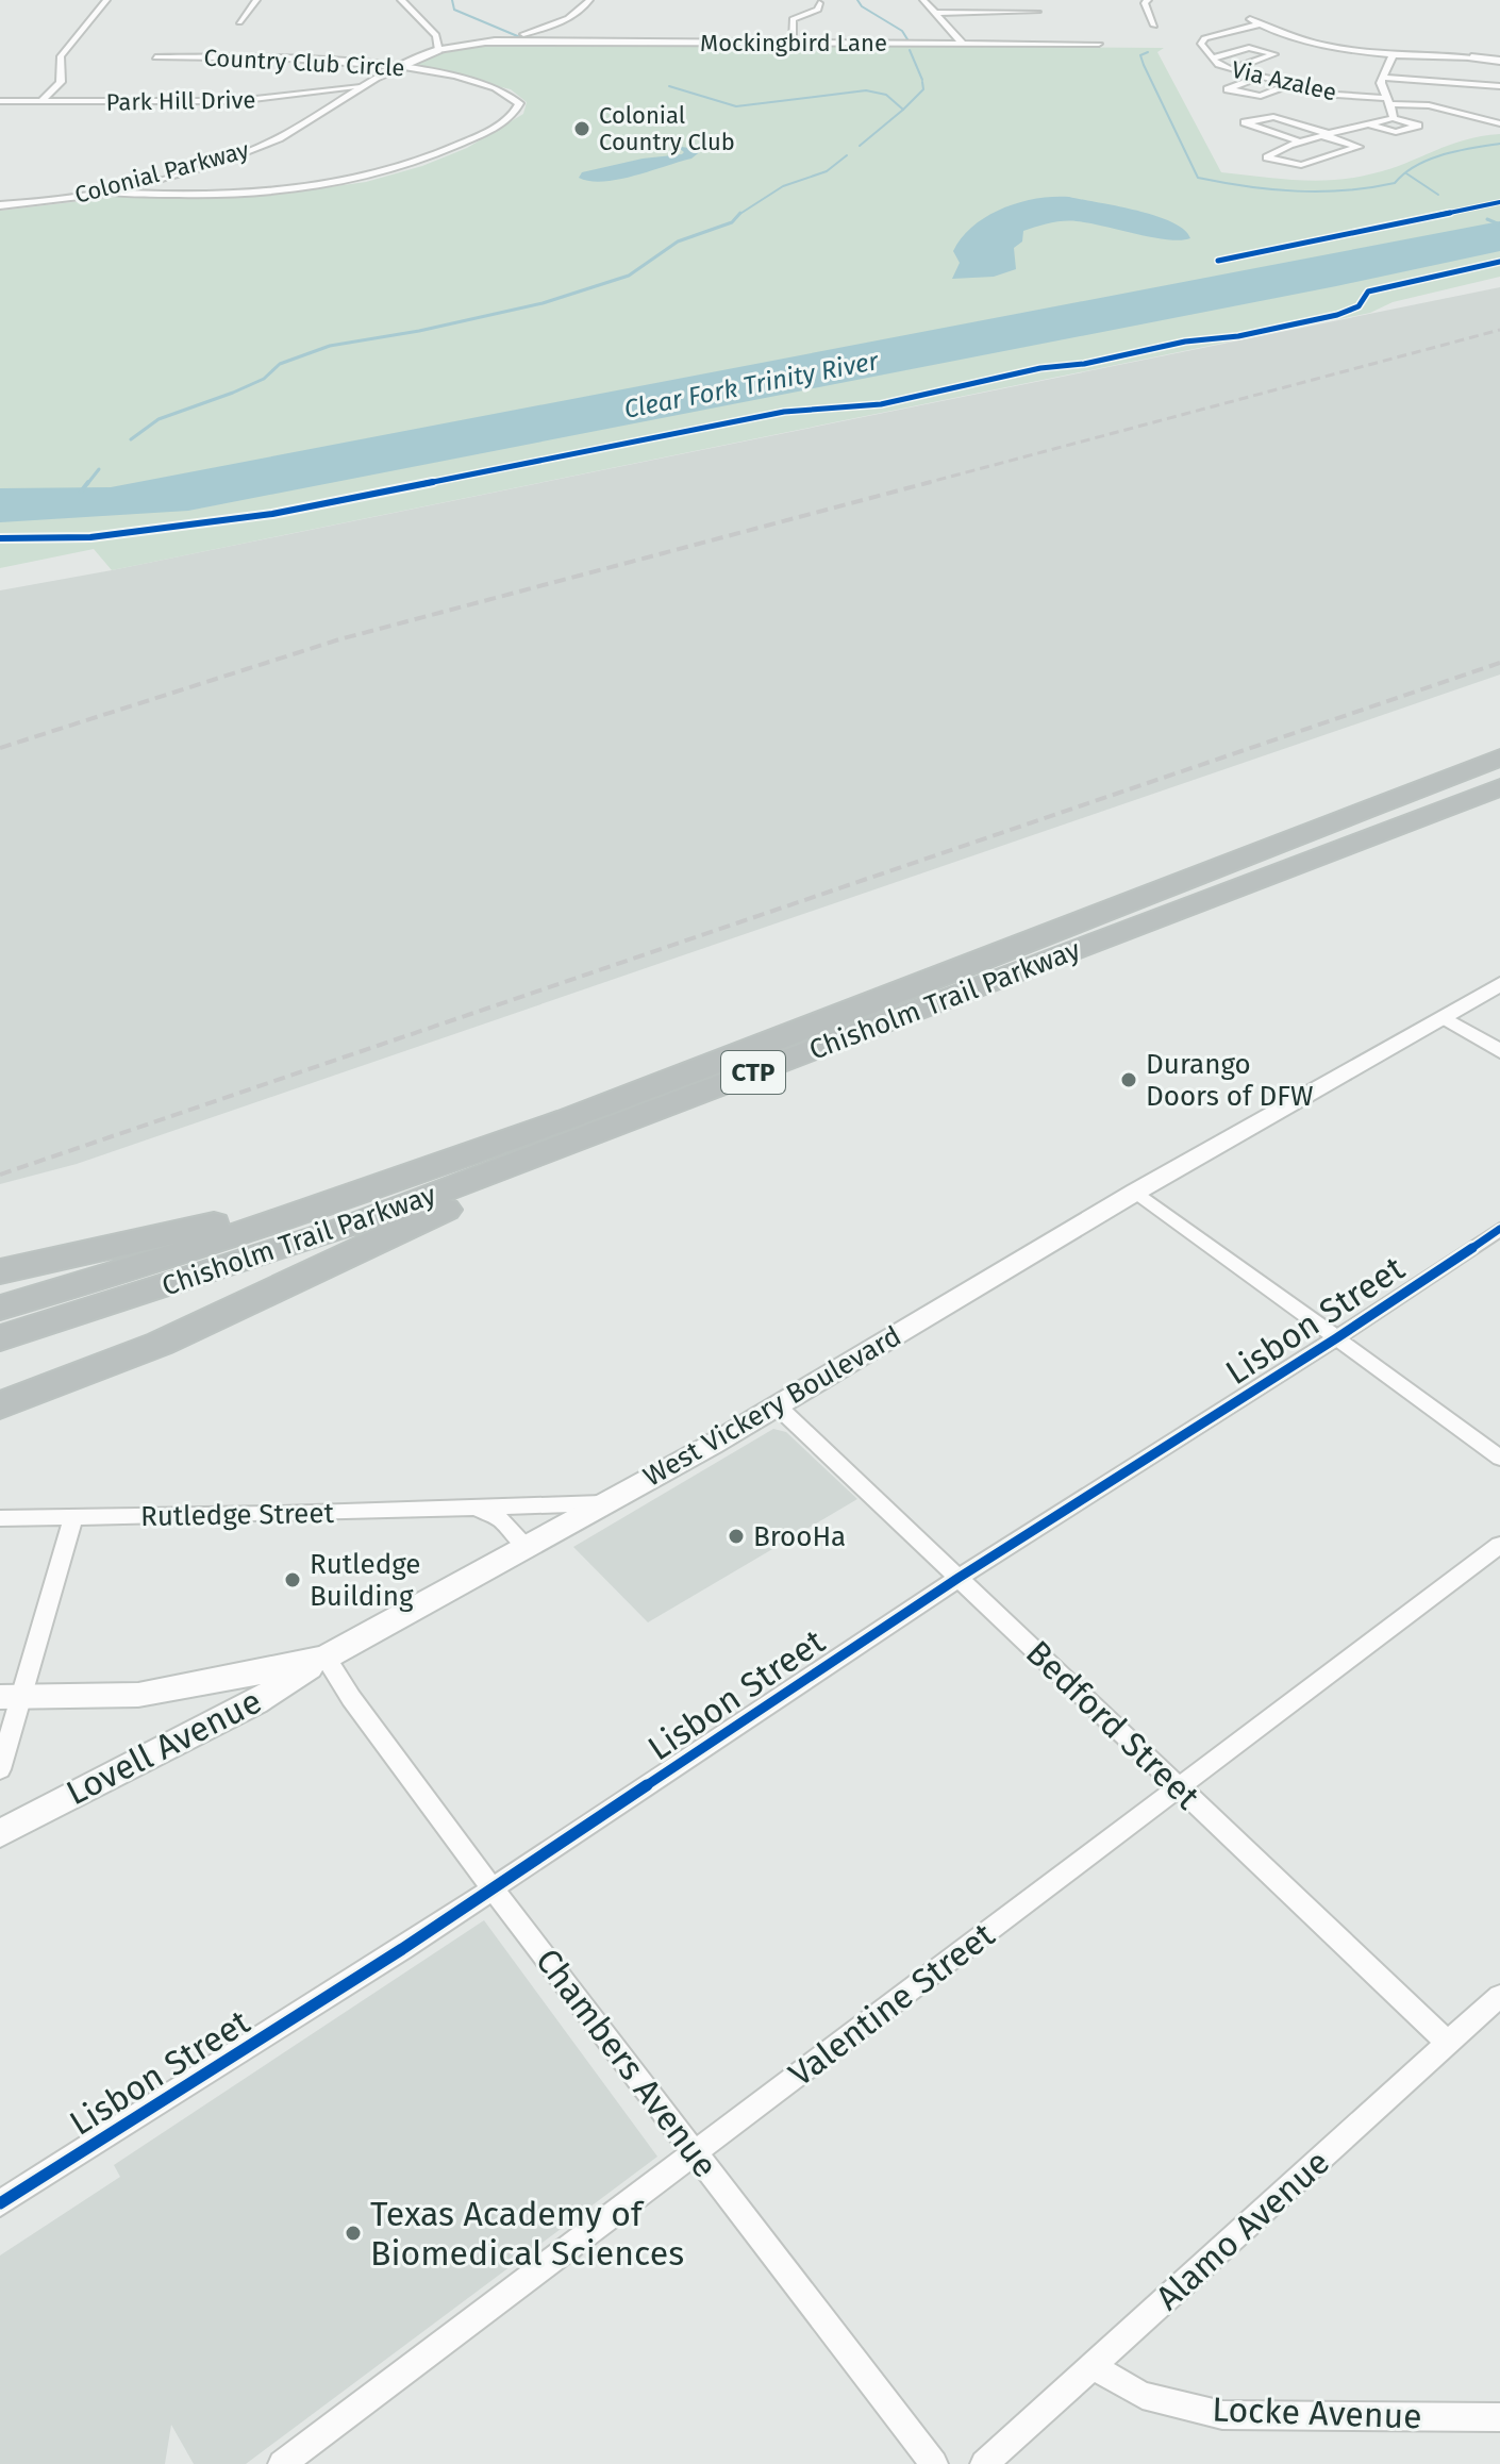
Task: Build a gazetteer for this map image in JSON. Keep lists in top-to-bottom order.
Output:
{
  "streets": {
    "highway": ["Chisholm Trail Parkway", "CTP"],
    "main road": ["West Vickery Boulevard", "Lovell Avenue"],
    "street": [
      "Mockingbird Lane",
      "Country Club Circle",
      "Via Azalee",
      "Park Hill Drive",
      "Colonial Parkway",
      "Lisbon Street",
      "Rutledge Street",
      "Bedford Street",
      "Valentine Street",
      "Chambers Avenue",
      "Alamo Avenue",
      "Locke Avenue"
    ]
  },
  "crossings": [
    ["Country Club Circle", "Colonial Parkway"],
    ["Park Hill Drive", "Colonial Parkway"],
    ["Lisbon Street", "Bedford Street"],
    ["Lisbon Street", "Chambers Avenue"],
    ["West Vickery Boulevard", "Rutledge Street"],
    ["West Vickery Boulevard", "Bedford Street"],
    ["West Vickery Boulevard", "Lovell Avenue"],
    ["West Vickery Boulevard", "Chambers Avenue"],
    ["Bedford Street", "Valentine Street"],
    ["Bedford Street", "Alamo Avenue"],
    ["Lovell Avenue", "Chambers Avenue"],
    ["Valentine Street", "Chambers Avenue"],
    ["Alamo Avenue", "Locke Avenue"]
  ],
  "water": ["Clear Fork Trinity River"],
  "places": [
    "Colonial Country Club",
    "Durango Doors of DFW",
    "BrooHa",
    "Rutledge Building",
    "Texas Academy of Biomedical Sciences"
  ]
}
